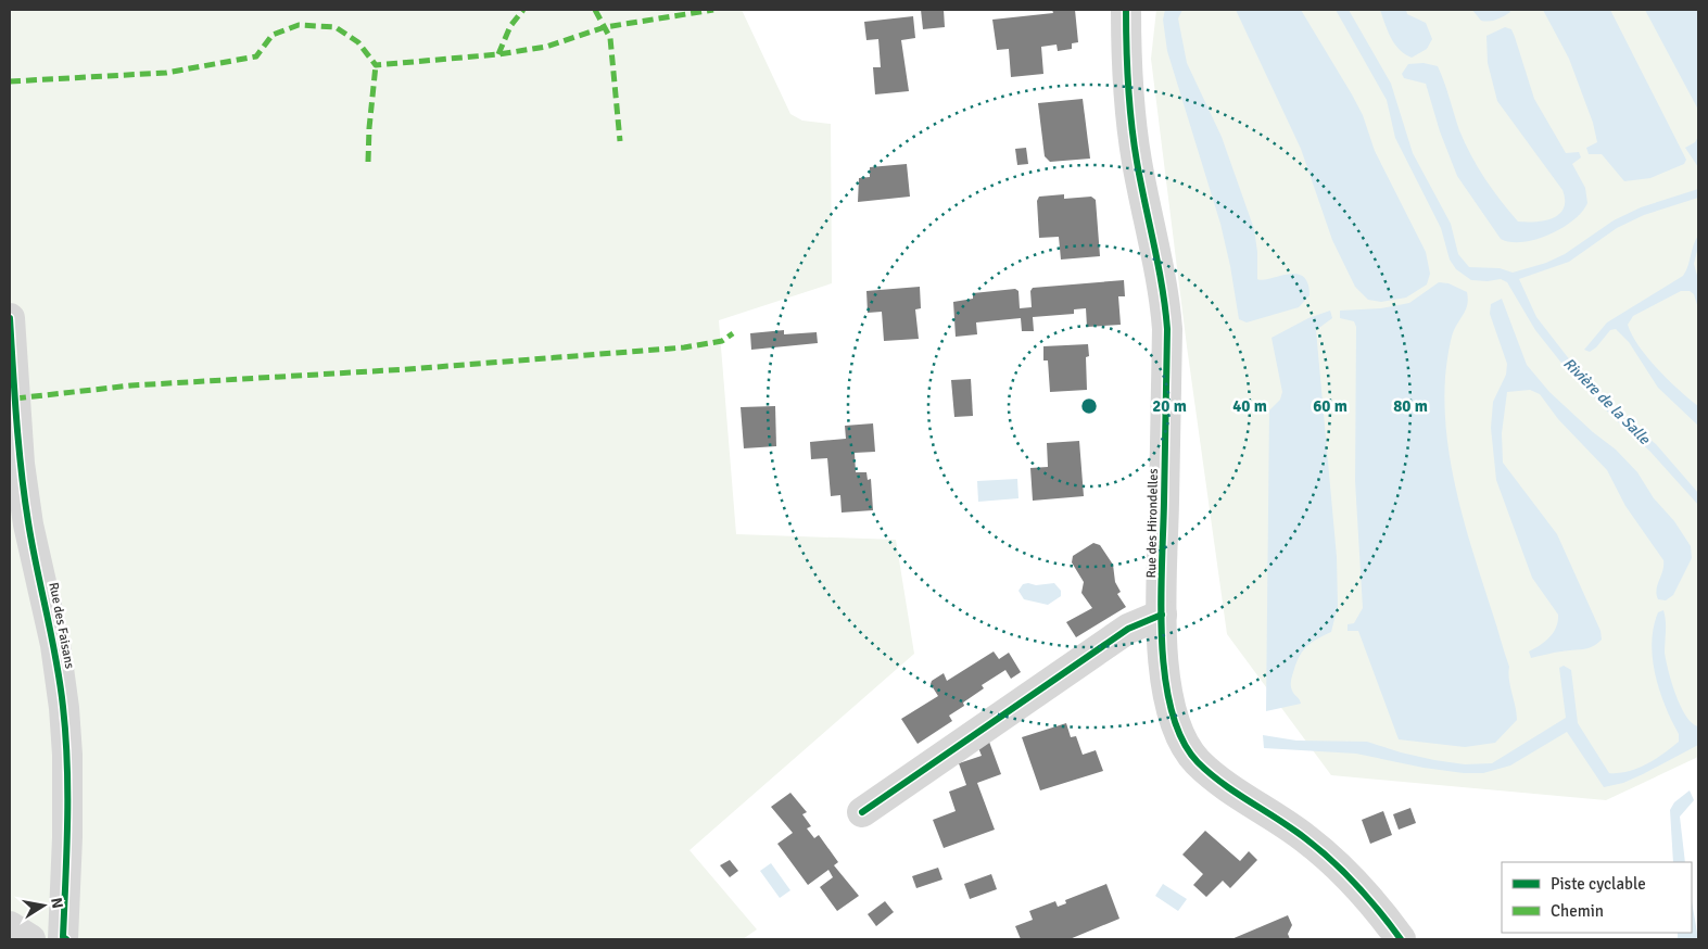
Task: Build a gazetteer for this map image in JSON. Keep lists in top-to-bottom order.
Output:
{
  "streets": {
    "street": ["Rue des Hirondelles", "Rue des Faisans"]
  },
  "water": ["Rivière de la Salle"],
  "legend": ["Piste cyclable", "Chemin"],
  "north": "right",
  "rings": [
    "20 m",
    "40 m",
    "60 m",
    "80 m"
  ]
}
